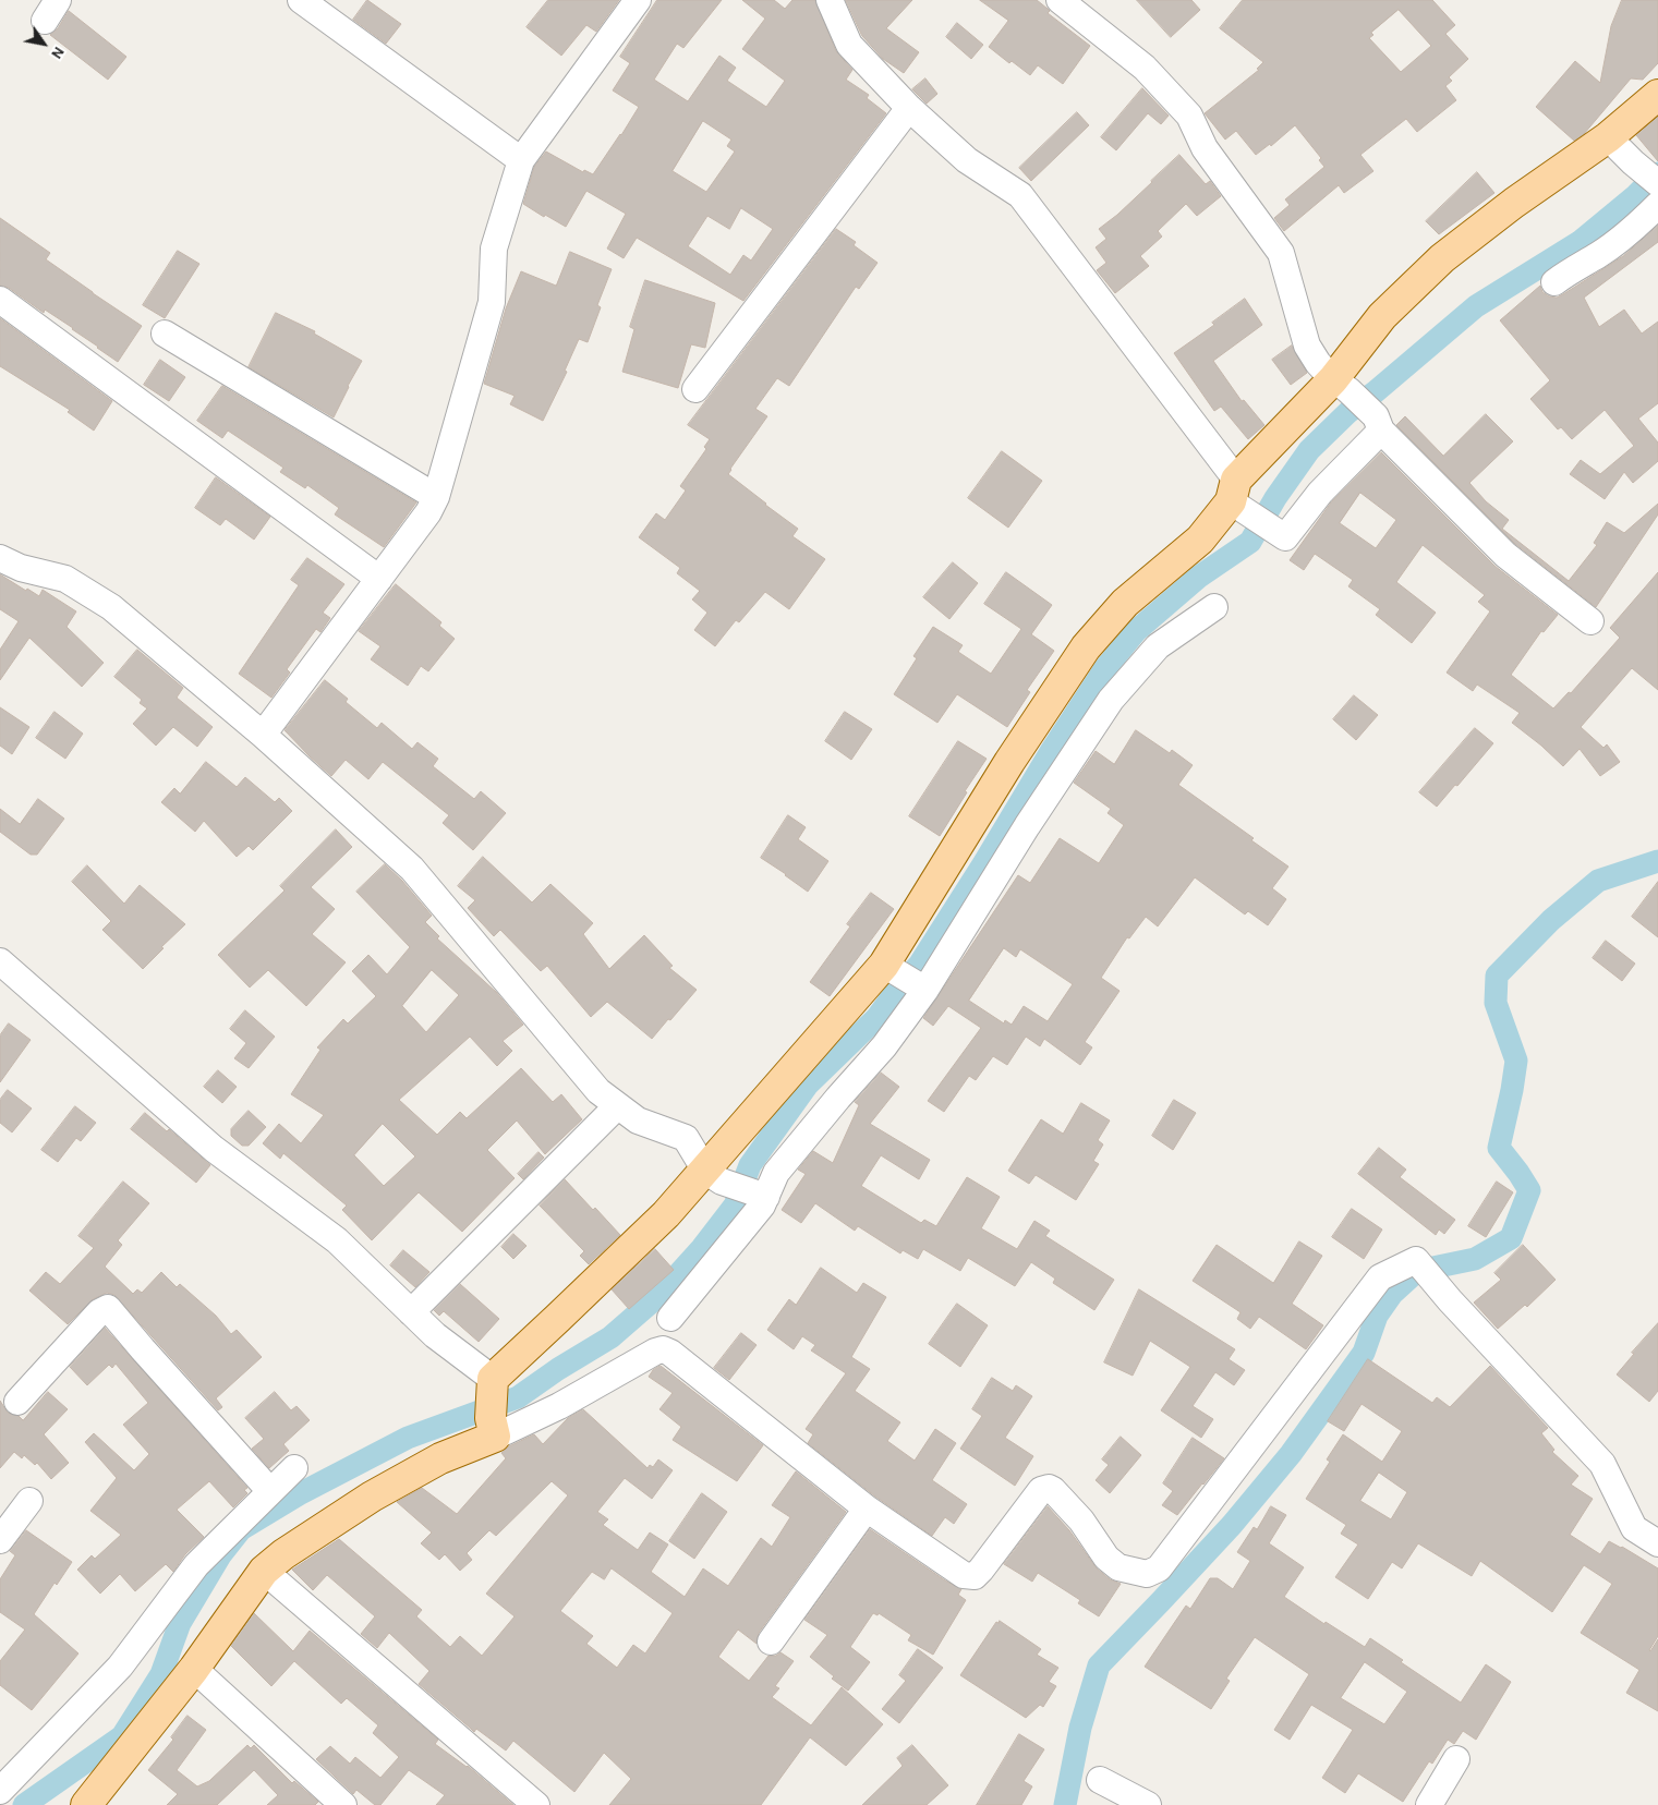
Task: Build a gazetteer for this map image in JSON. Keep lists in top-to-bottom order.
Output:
{
  "north": "bottom right"
}
